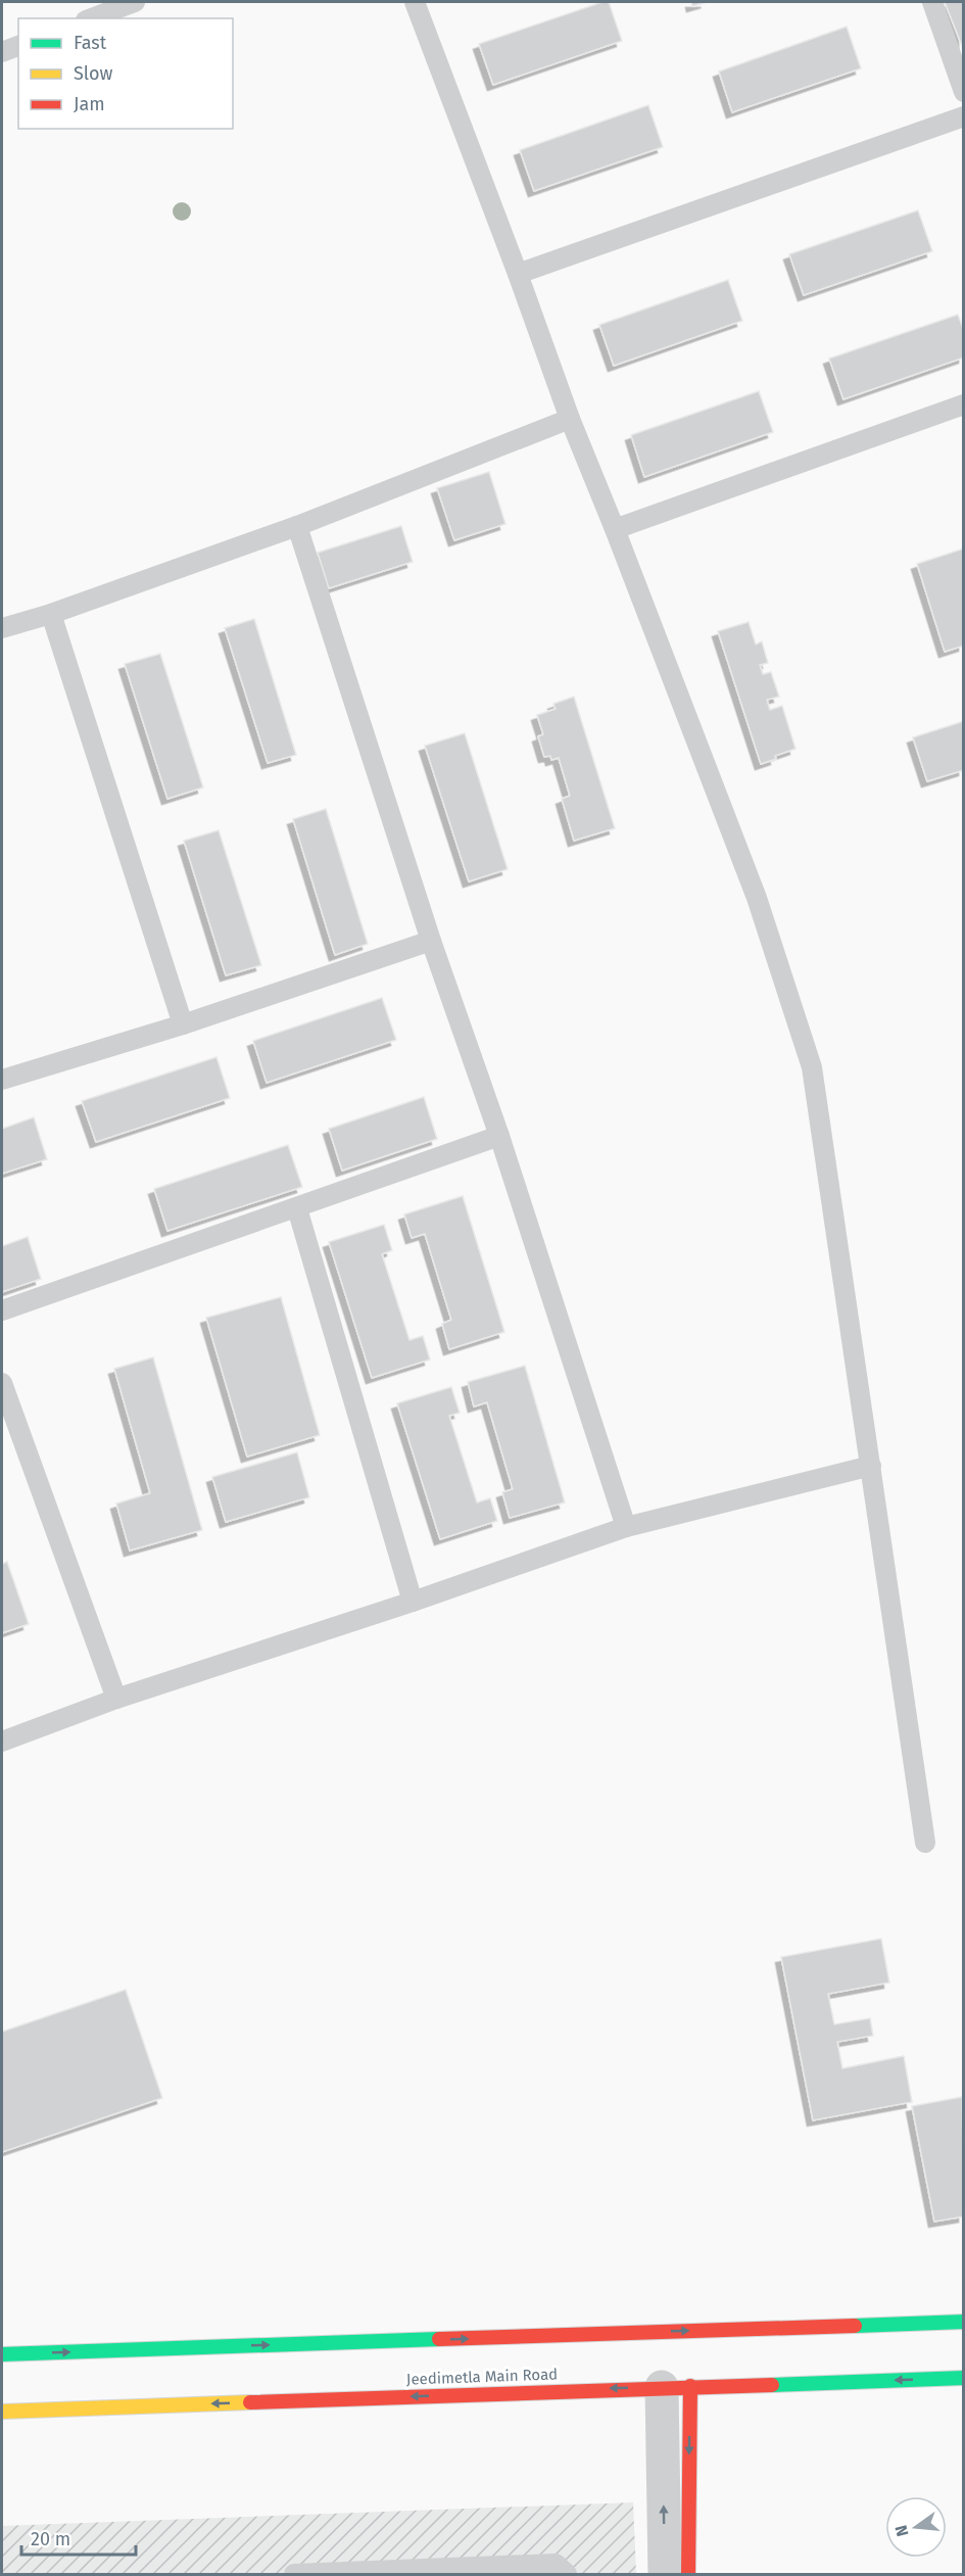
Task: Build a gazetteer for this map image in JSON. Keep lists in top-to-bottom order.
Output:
{
  "streets": {
    "main road": ["Jeedimetla Main Road"]
  },
  "legend": ["Fast", "Slow", "Jam"],
  "scale_bar": "20 m",
  "north": "left"
}
